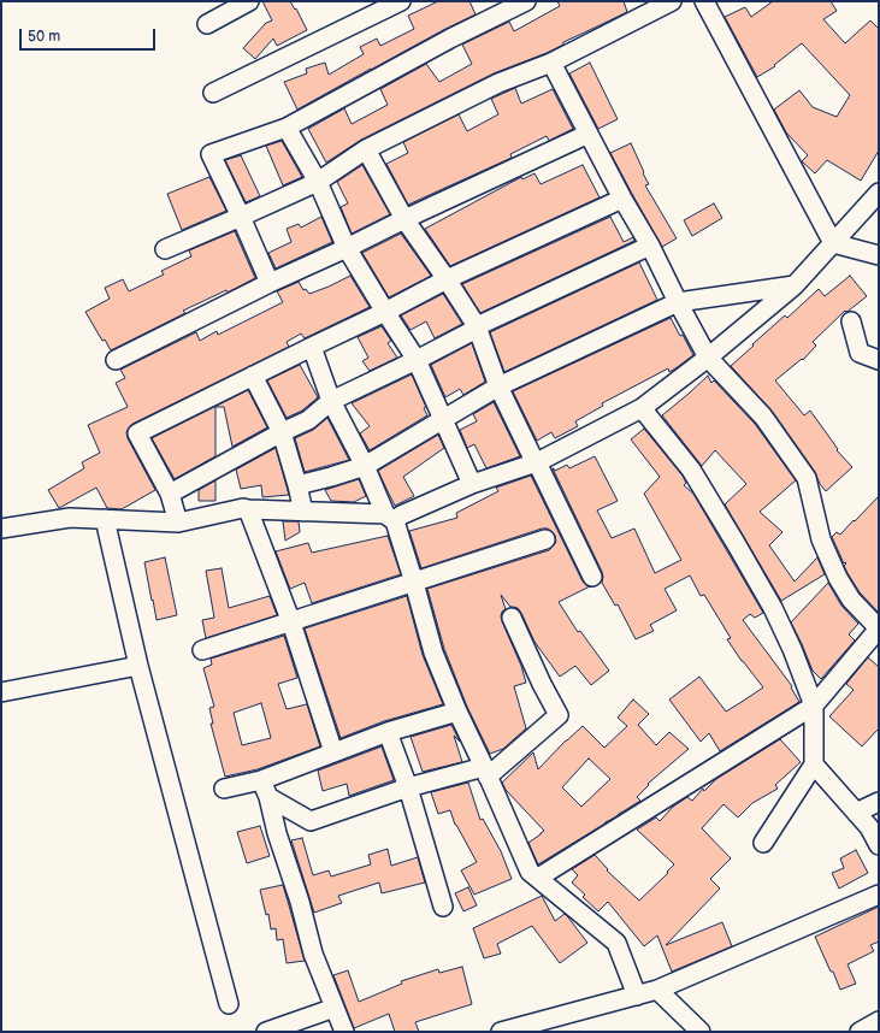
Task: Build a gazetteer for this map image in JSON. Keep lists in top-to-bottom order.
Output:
{
  "scale_bar": "50 m"
}
